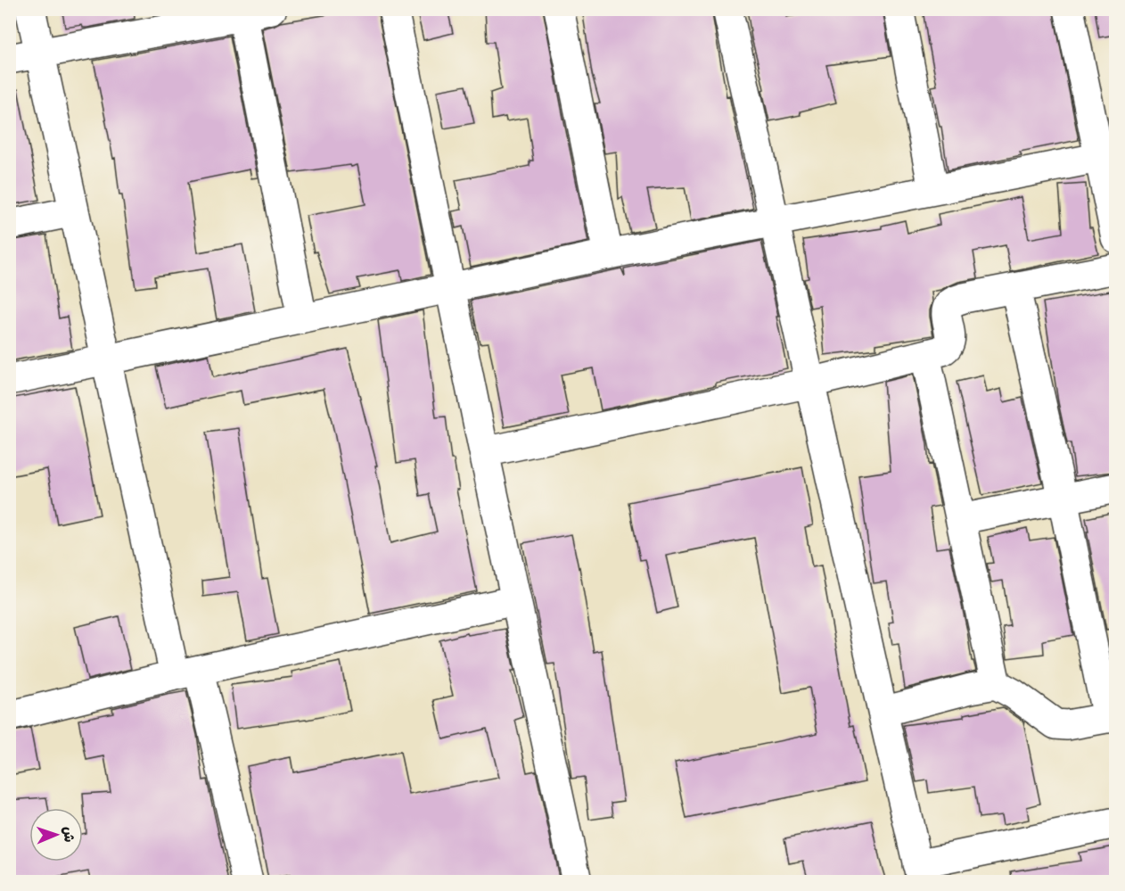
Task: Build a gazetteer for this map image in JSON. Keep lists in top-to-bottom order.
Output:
{
  "north": "right"
}
